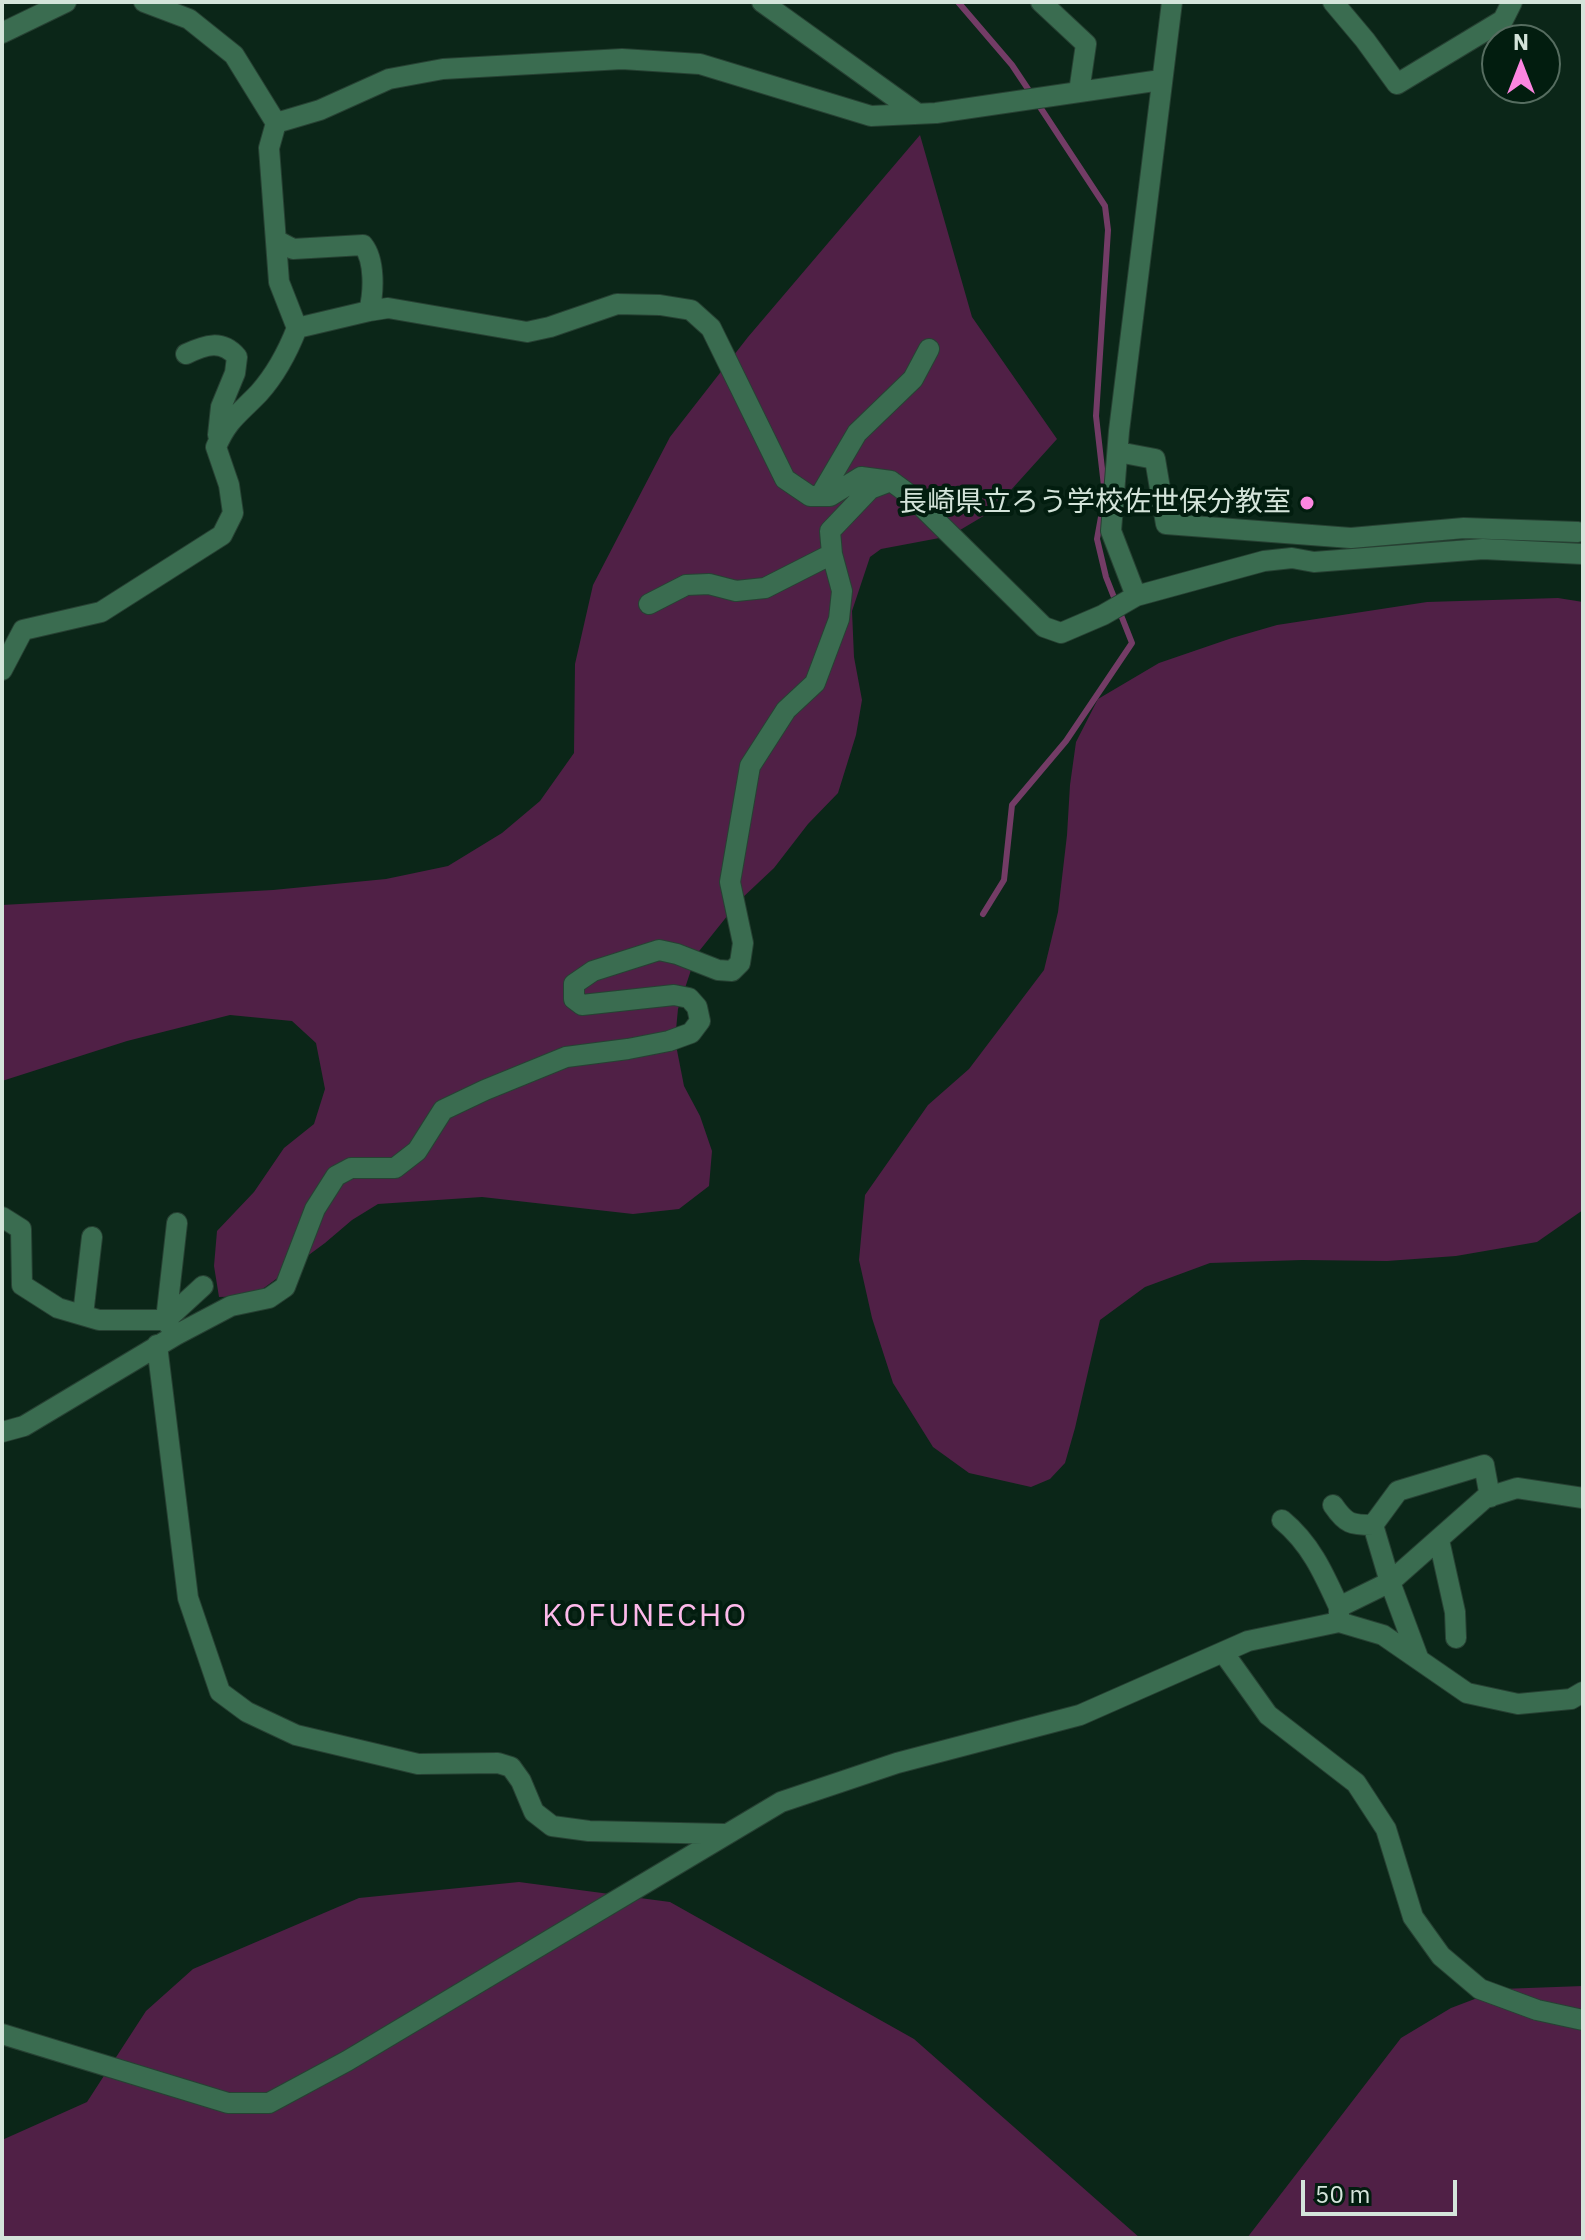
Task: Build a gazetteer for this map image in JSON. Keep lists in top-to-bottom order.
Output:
{
  "districts": ["KOFUNECHO"],
  "places": ["長崎県立ろう学校佐世保分教室"],
  "scale_bar": "50 m",
  "north": "top"
}
